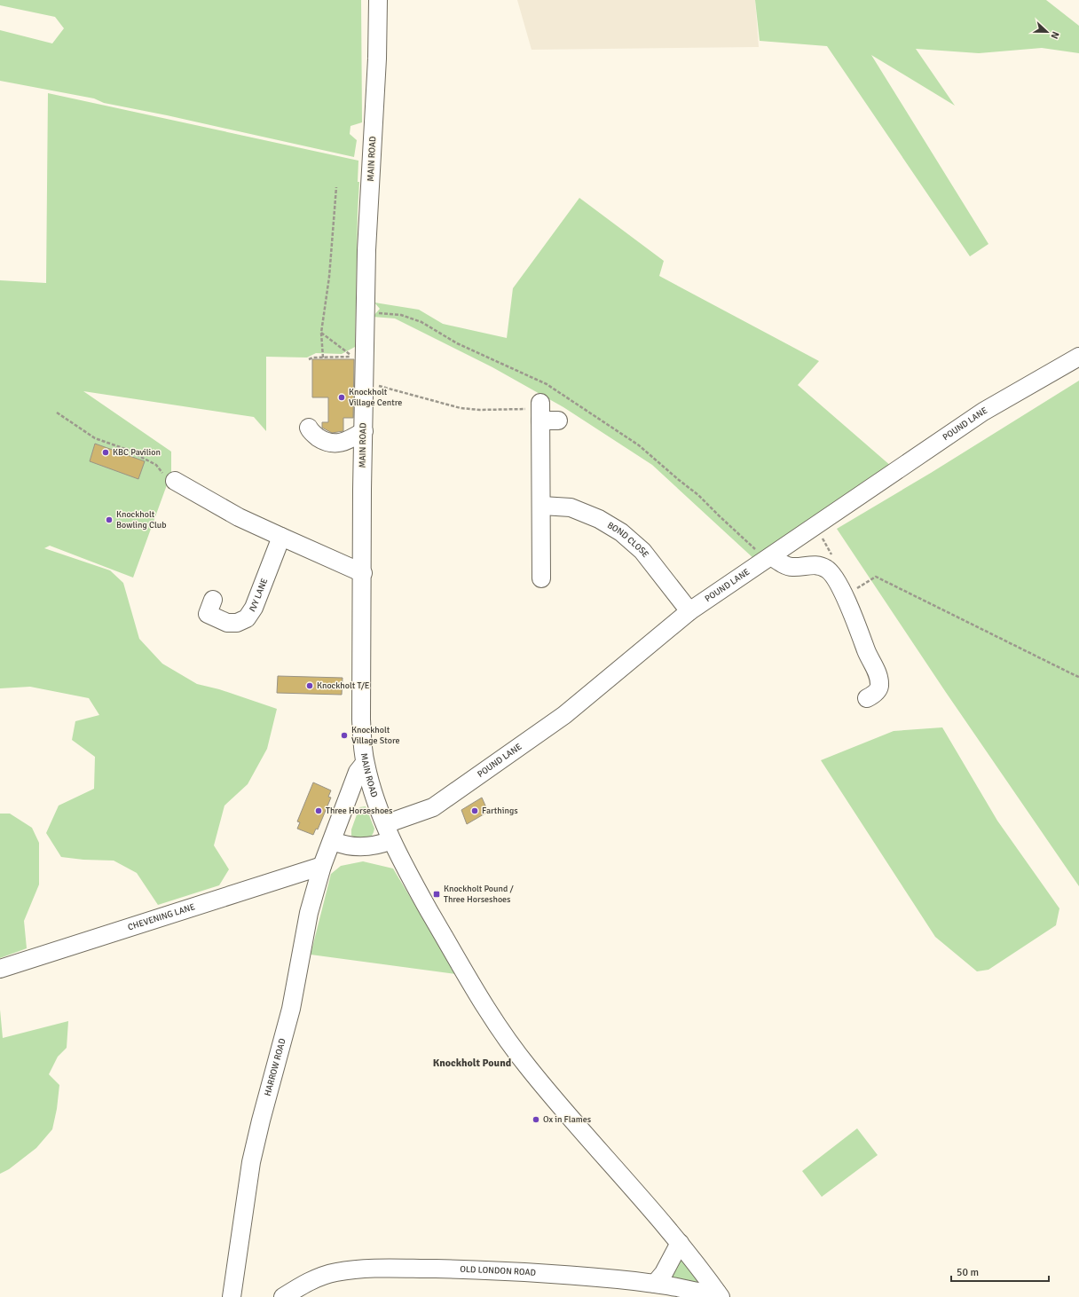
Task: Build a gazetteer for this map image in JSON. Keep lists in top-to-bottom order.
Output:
{
  "streets": {
    "street": [
      "MAIN ROAD",
      "POUND LANE",
      "BOND CLOSE",
      "IVY LANE",
      "CHEVENING LANE",
      "HARROW ROAD",
      "OLD LONDON ROAD"
    ]
  },
  "crossings": [
    ["MAIN ROAD", "POUND LANE"],
    ["MAIN ROAD", "HARROW ROAD"],
    ["MAIN ROAD", "OLD LONDON ROAD"],
    ["POUND LANE", "BOND CLOSE"],
    ["CHEVENING LANE", "HARROW ROAD"]
  ],
  "districts": ["Knockholt Pound"],
  "places": {
    "other": [
      "Knockholt Village Centre",
      "KBC Pavilion",
      "Knockholt Bowling Club",
      "Knockholt T/E",
      "Knockholt Village Store",
      "Three Horseshoes",
      "Farthings",
      "Ox in Flames"
    ],
    "transit": ["Knockholt Pound / Three Horseshoes"]
  },
  "scale_bar": "50 m",
  "north": "right"
}
